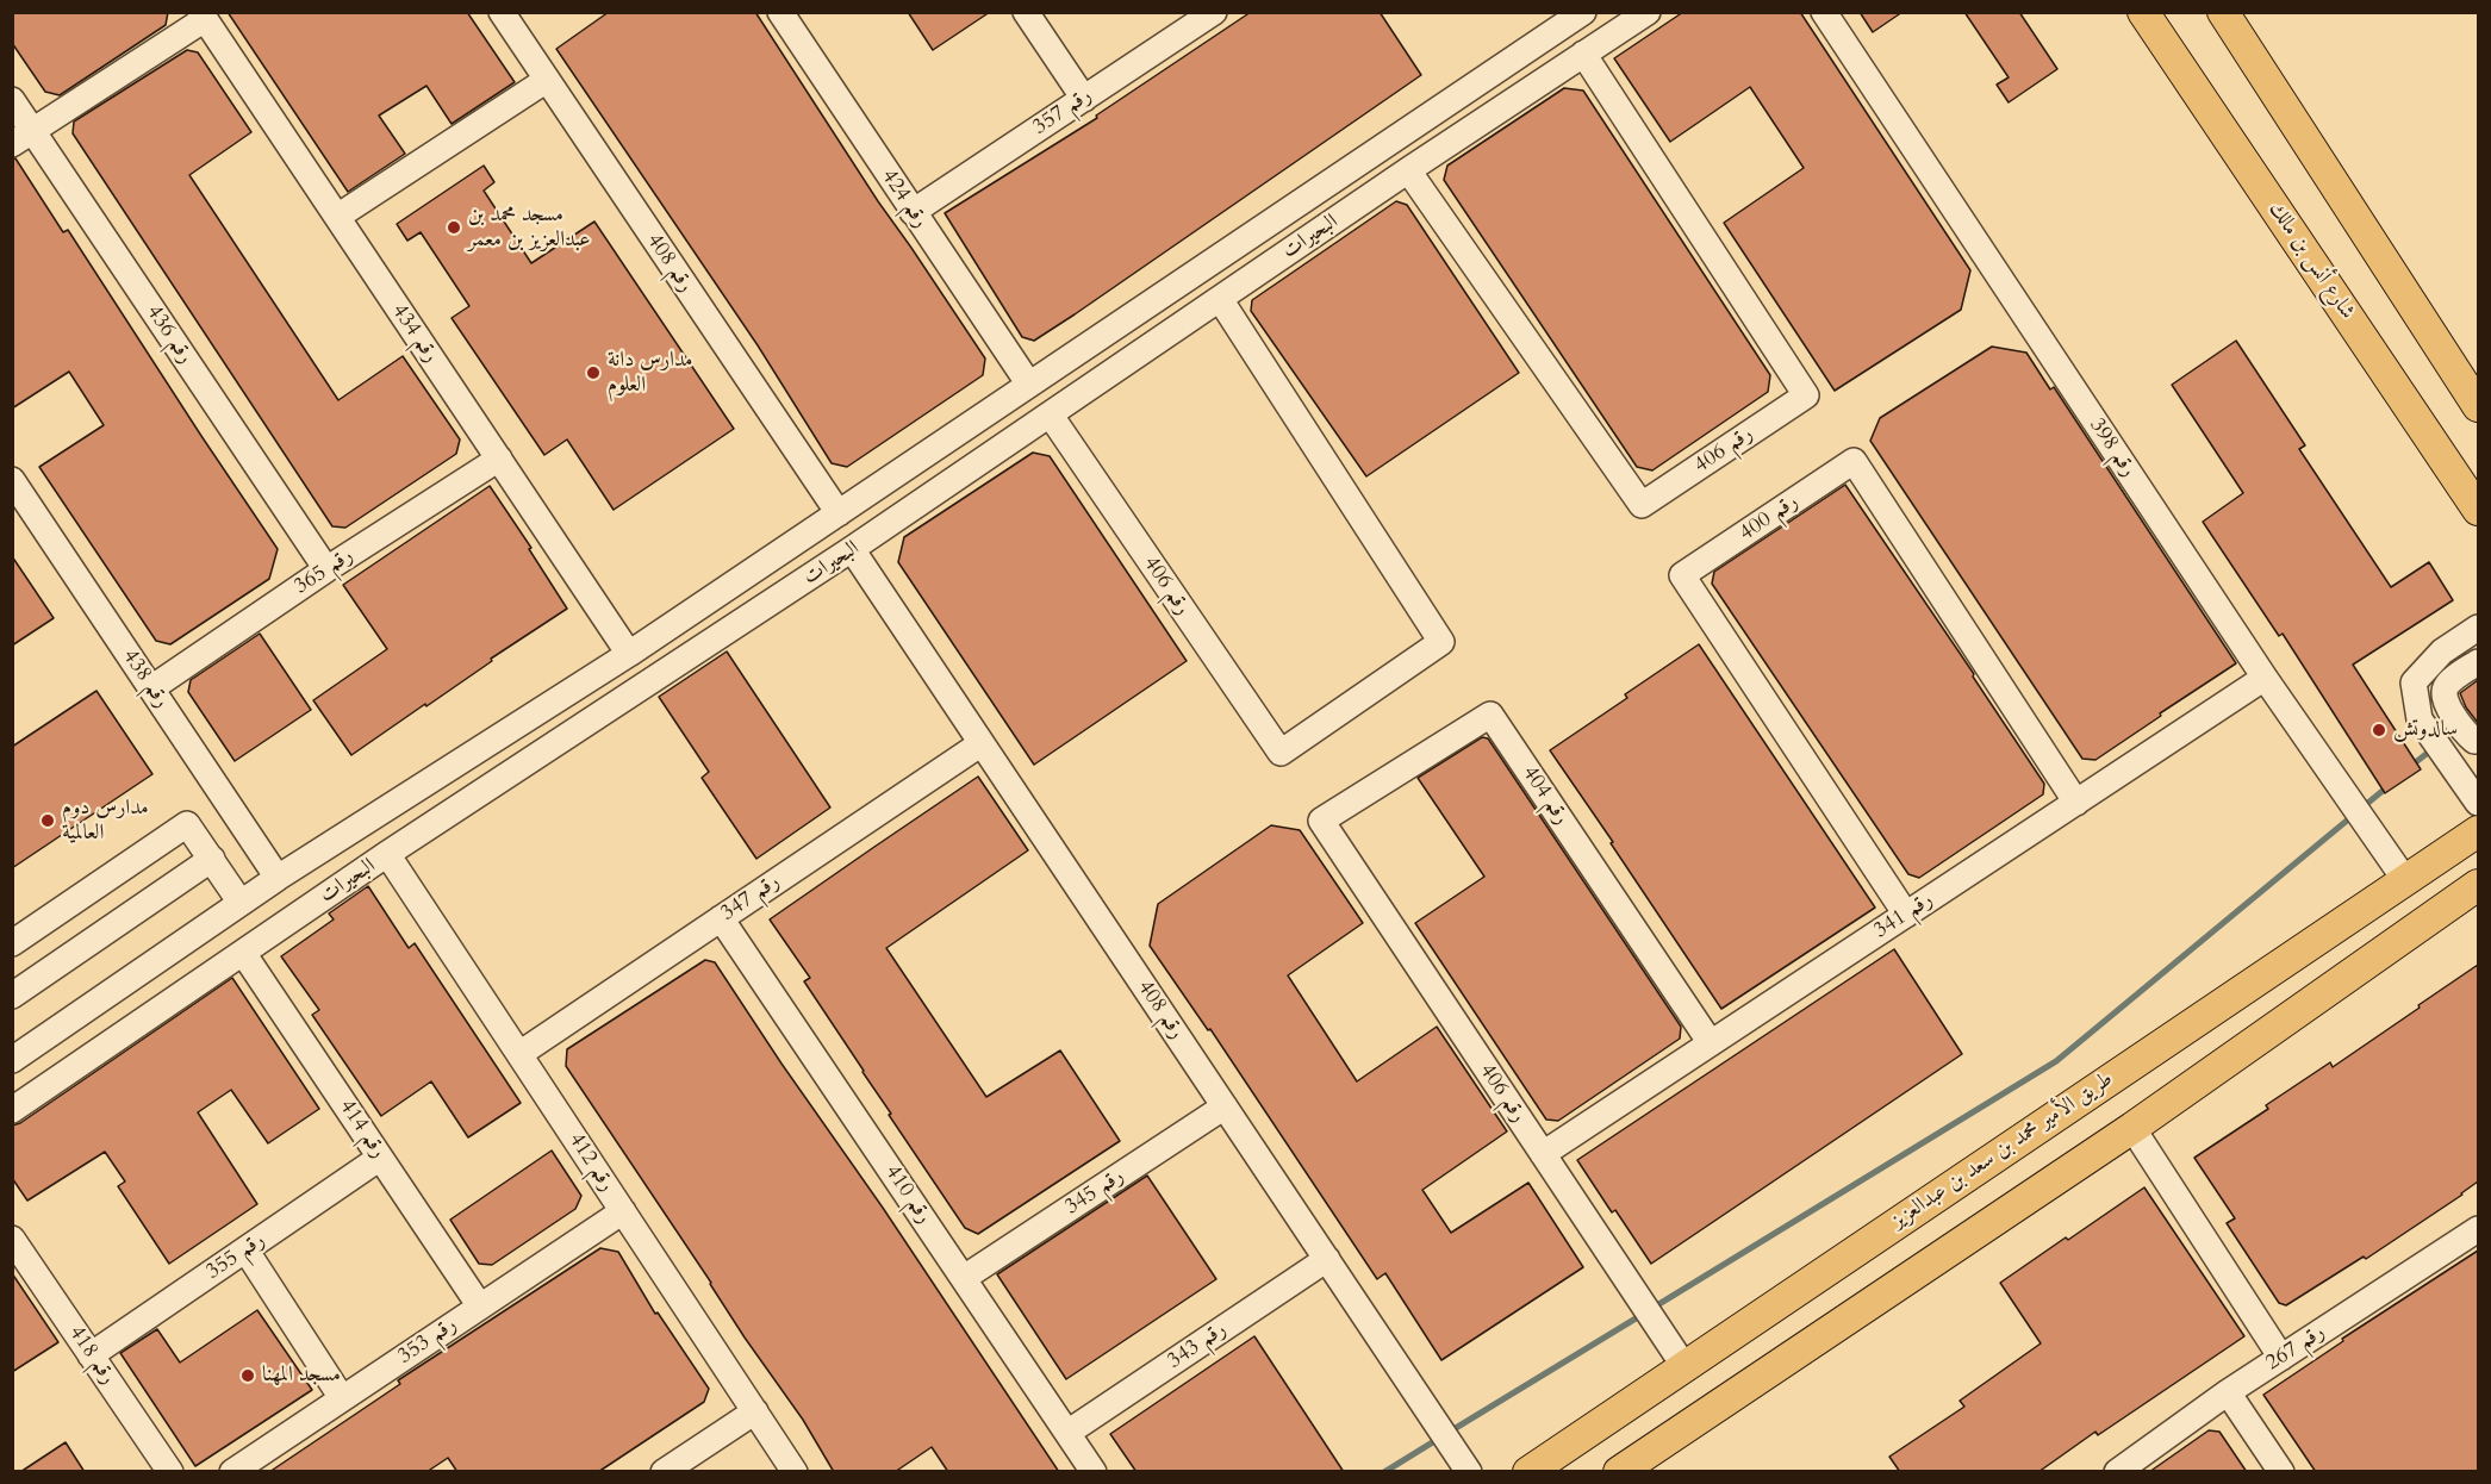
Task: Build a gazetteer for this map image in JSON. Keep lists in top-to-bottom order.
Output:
{
  "streets": {
    "main road": ["شارع أنس بن مالك", "طريق الأمير محمد بن سعد بن عبدالعزيز"],
    "street": [
      "رقم 357",
      "رقم 424",
      "البحيرات",
      "رقم 408",
      "رقم 434",
      "رقم 436",
      "رقم 398",
      "رقم 406",
      "رقم 400",
      "رقم 365",
      "رقم 438",
      "رقم 404",
      "رقم 347",
      "رقم 341",
      "رقم 414",
      "رقم 412",
      "رقم 345",
      "رقم 410",
      "رقم 355",
      "رقم 353",
      "رقم 343",
      "رقم 267",
      "رقم 418"
    ]
  },
  "crossings": [
    ["رقم 357", "رقم 424"],
    ["رقم 424", "البحيرات"],
    ["البحيرات", "رقم 408"],
    ["البحيرات", "رقم 434"],
    ["البحيرات", "رقم 406"],
    ["البحيرات", "رقم 438"],
    ["البحيرات", "رقم 414"],
    ["البحيرات", "رقم 412"],
    ["رقم 408", "رقم 347"],
    ["رقم 408", "رقم 345"],
    ["رقم 408", "رقم 343"],
    ["رقم 434", "رقم 365"],
    ["رقم 436", "رقم 365"],
    ["رقم 398", "رقم 341"],
    ["رقم 398", "طريق الأمير محمد بن سعد بن عبدالعزيز"],
    ["رقم 406", "رقم 404"],
    ["رقم 406", "رقم 341"],
    ["رقم 406", "طريق الأمير محمد بن سعد بن عبدالعزيز"],
    ["رقم 400", "رقم 341"],
    ["رقم 365", "رقم 438"],
    ["رقم 404", "رقم 341"],
    ["رقم 347", "رقم 412"],
    ["رقم 347", "رقم 410"],
    ["رقم 414", "رقم 355"],
    ["رقم 414", "رقم 353"],
    ["رقم 412", "رقم 353"],
    ["رقم 345", "رقم 410"],
    ["رقم 410", "رقم 343"],
    ["رقم 355", "رقم 418"]
  ],
  "places": [
    "مسجد محمد بن عبدالعزيز بن معمر",
    "مدارس دانة العلوم",
    "سالدوتش",
    "مدارس دوم العالمية",
    "مسجد المهنا"
  ]
}
